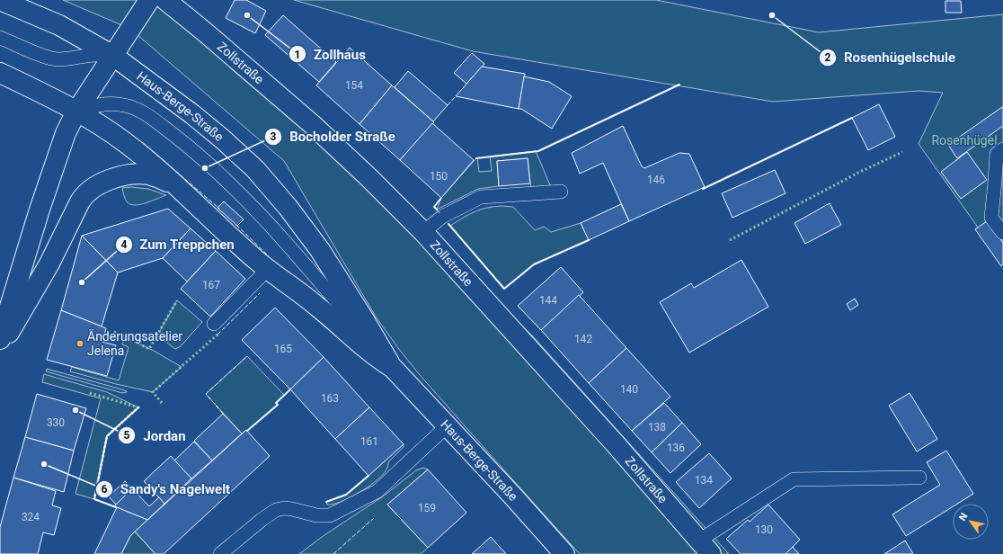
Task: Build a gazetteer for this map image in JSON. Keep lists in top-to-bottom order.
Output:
{
  "streets": {
    "main road": ["Zollstraße", "Haus-Berge-Straße"]
  },
  "parks": ["Rosenhügel"],
  "places": [
    "Zollhaus",
    "Rosenhügelschule",
    "Bocholder Straße",
    "Zum Treppchen",
    "Änderungsatelier Jelena",
    "Jordan",
    "Sandy's Nagelwelt"
  ],
  "house_numbers": [
    "154",
    "150",
    "146",
    "167",
    "144",
    "142",
    "165",
    "140",
    "163",
    "330",
    "138",
    "161",
    "136",
    "134",
    "159",
    "324",
    "130"
  ],
  "north": "top left"
}
